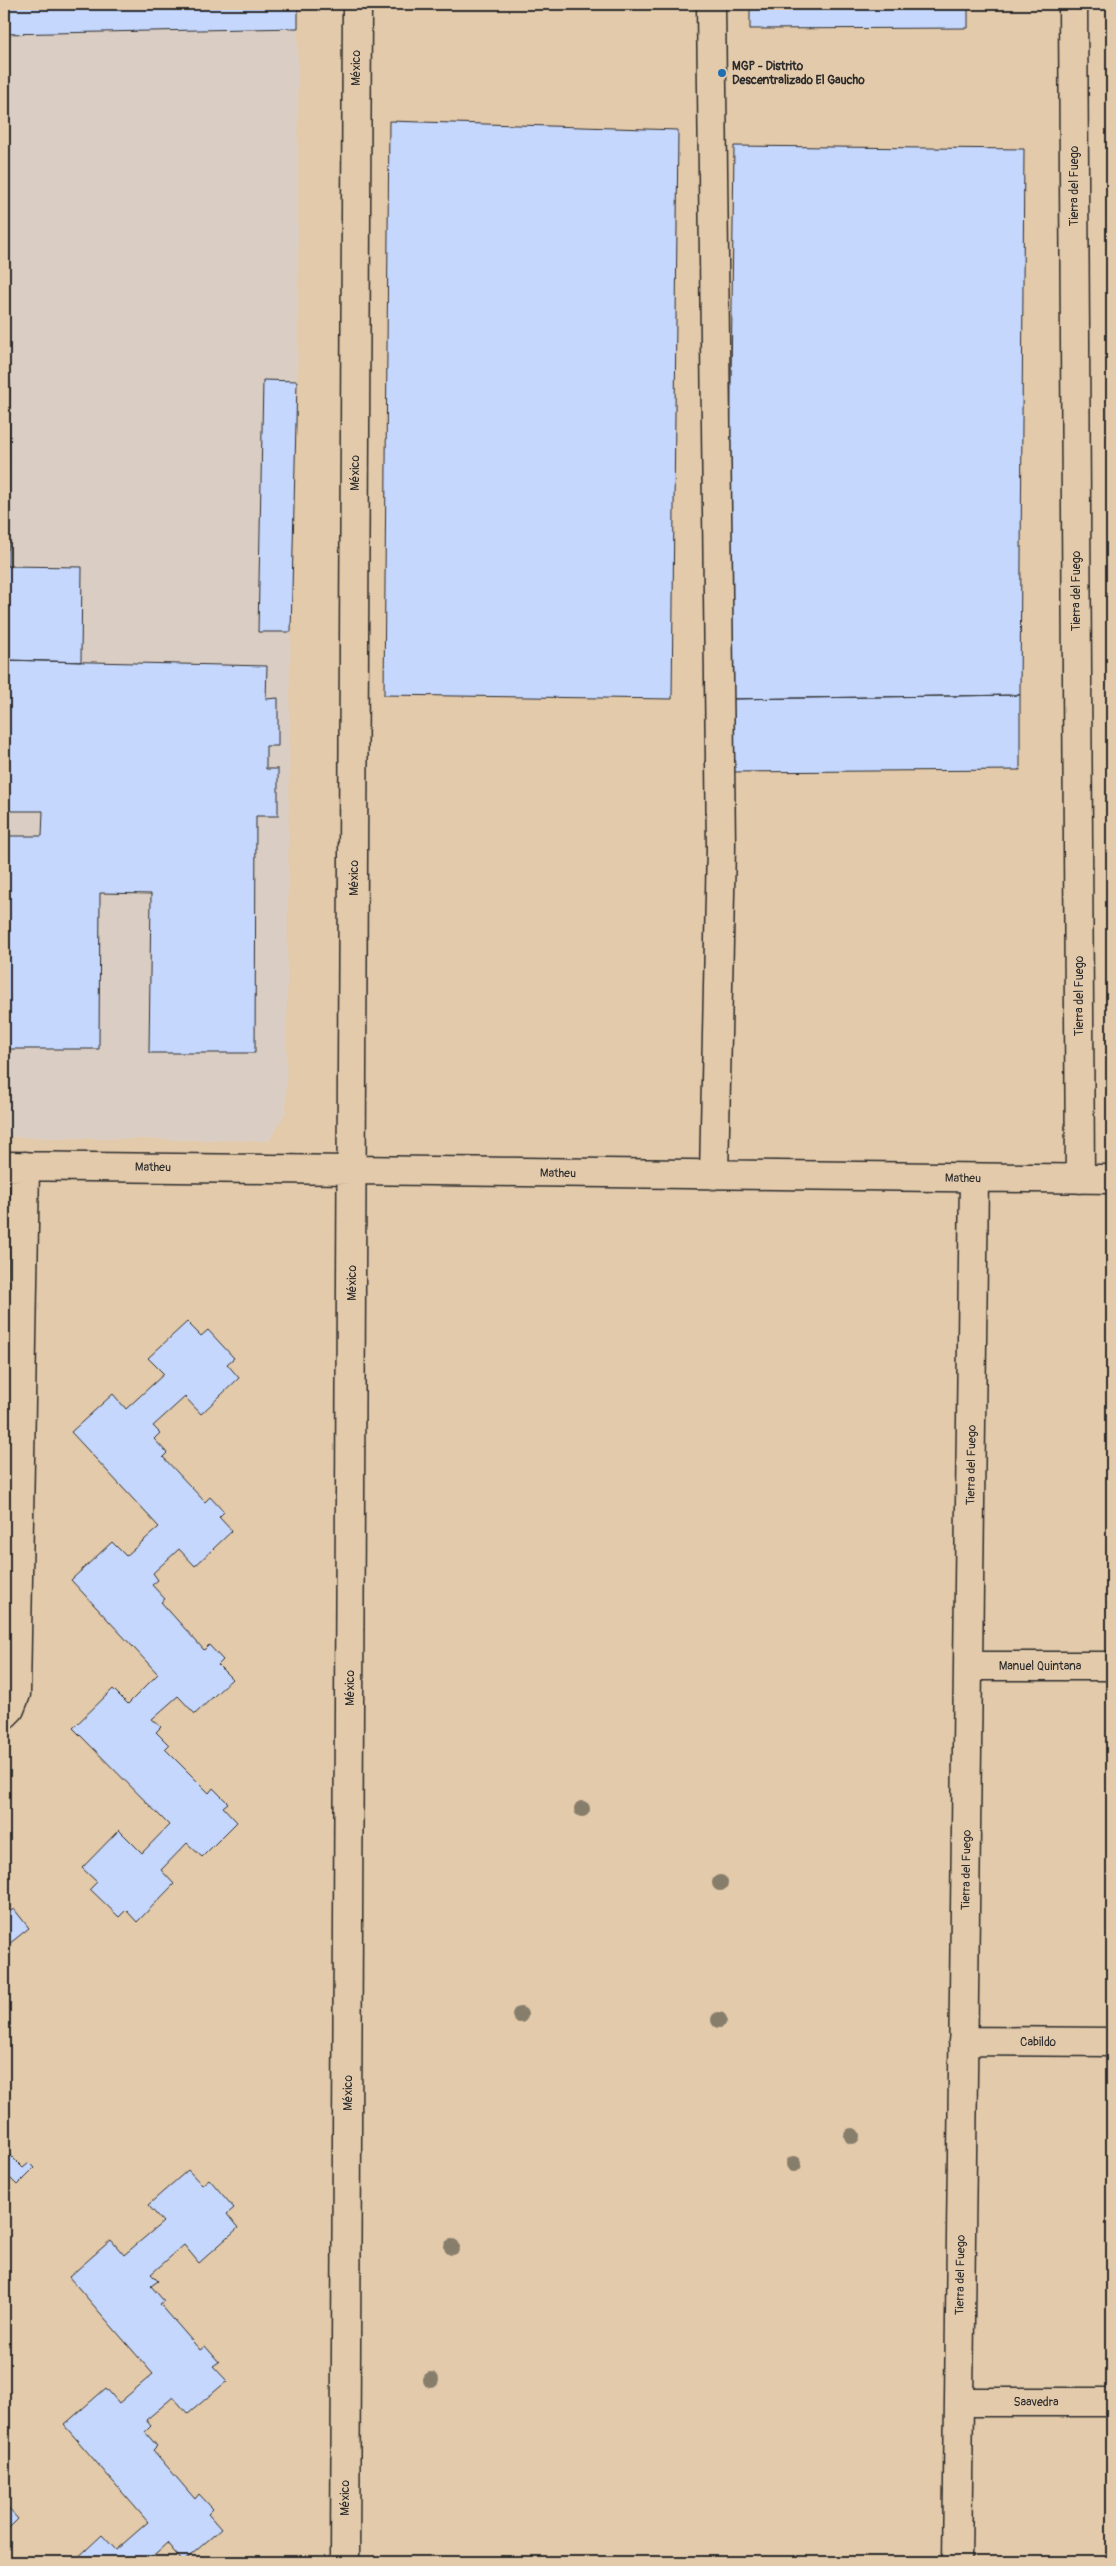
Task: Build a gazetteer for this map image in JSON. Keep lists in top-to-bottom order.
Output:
{
  "streets": {
    "street": [
      "México",
      "Tierra del Fuego",
      "Matheu",
      "Manuel Quintana",
      "Cabildo",
      "Saavedra"
    ]
  },
  "crossings": [
    ["México", "Matheu"],
    ["Tierra del Fuego", "Matheu"],
    ["Tierra del Fuego", "Manuel Quintana"],
    ["Tierra del Fuego", "Cabildo"],
    ["Tierra del Fuego", "Saavedra"]
  ],
  "places": ["MGP - Distrito Descentralizado El Gaucho"]
}
